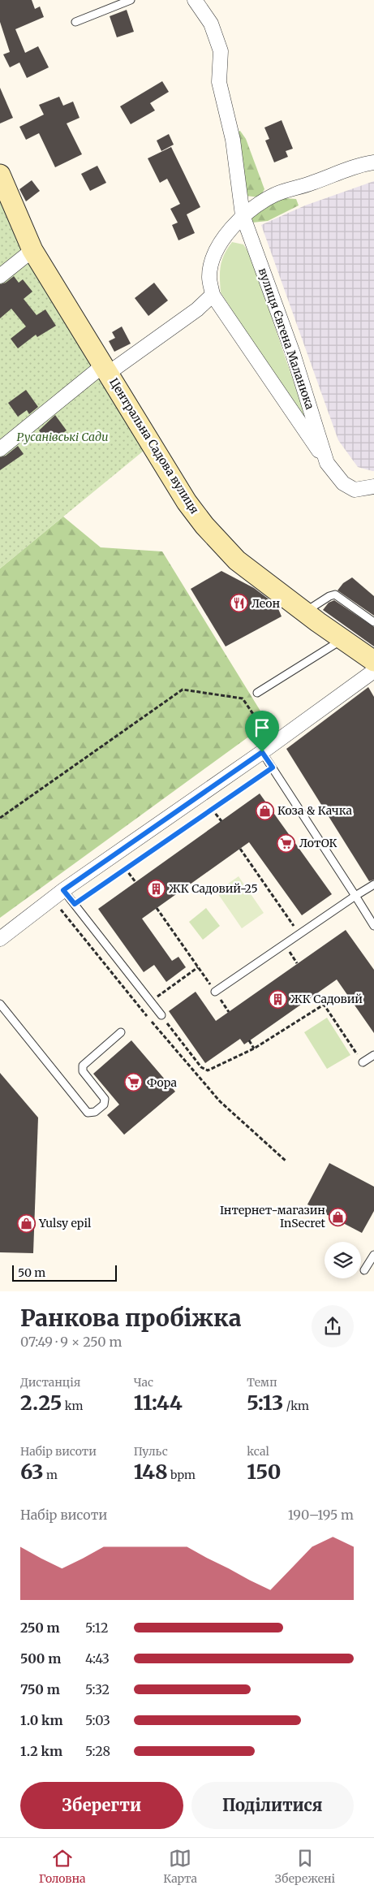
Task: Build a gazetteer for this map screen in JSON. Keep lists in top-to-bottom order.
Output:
{
  "streets": {
    "main road": ["Центральна Садова вулиця"],
    "street": ["вулиця Євгена Маланюка"]
  },
  "parks": ["Русанівські Сади"],
  "places": {
    "restaurant": ["Леон"],
    "shop": ["Коза & Качка", "Інтернет-магазин InSecret", "Yulsy epil"],
    "supermarket": ["ЛотОК", "Фора"],
    "building": ["ЖК Садовий-25", "ЖК Садовий"]
  },
  "scale_bar": "50 m",
  "page": {
    "scale": "50 m",
    "heading": ["Ранкова пробіжка", "07:49 · 9 × 250 m"],
    "stats": [
      ["Дистанція", "2.25 km"],
      ["Час", "11:44"],
      ["Темп", "5:13 /km"],
      ["Набір висоти", "63 m"],
      ["Пульс", "148 bpm"],
      ["kcal", "150"]
    ],
    "chart": ["Набір висоти", "190–195 m"],
    "list": [
      {
        "name": "250 m",
        "note": "5:12"
      },
      {
        "name": "500 m",
        "note": "4:43"
      },
      {
        "name": "750 m",
        "note": "5:32"
      },
      {
        "name": "1.0 km",
        "note": "5:03"
      },
      {
        "name": "1.2 km",
        "note": "5:28"
      }
    ],
    "buttons": ["Зберегти", "Поділитися"],
    "tabs": ["Головна", "Карта", "Збережені"]
  }
}
